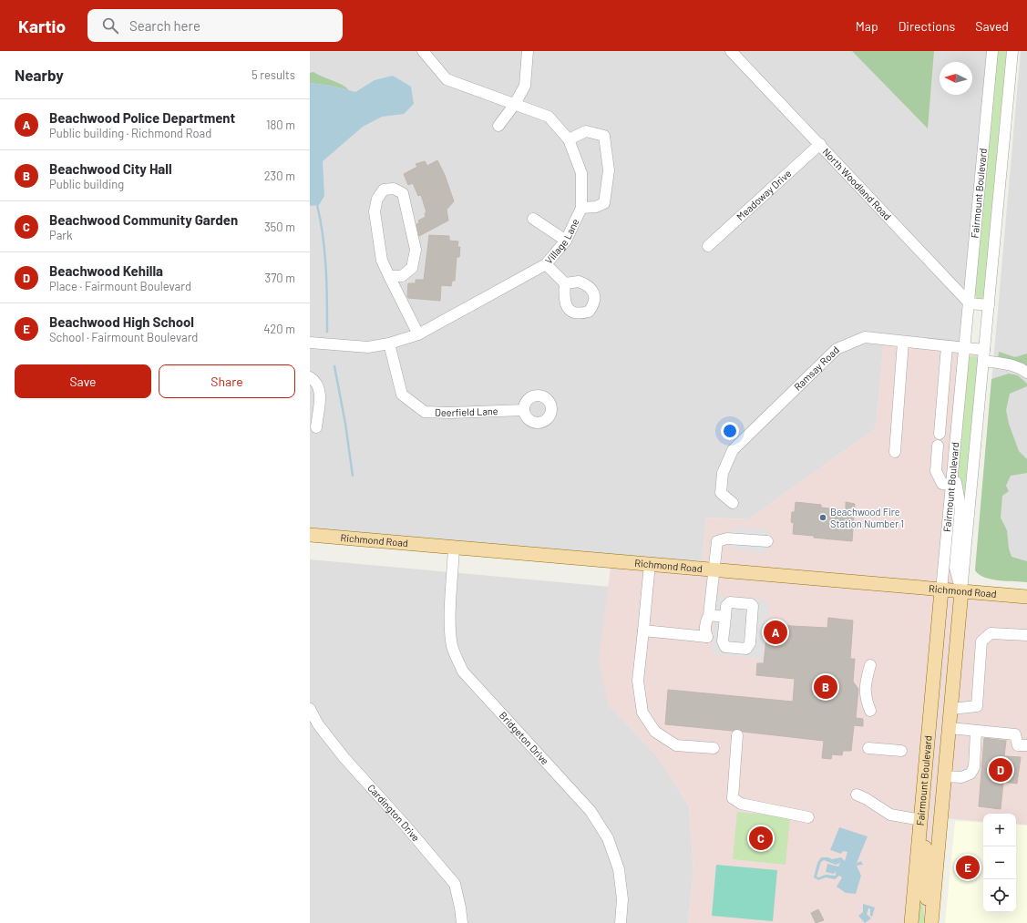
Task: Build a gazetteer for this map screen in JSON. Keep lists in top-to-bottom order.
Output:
{
  "streets": {
    "main road": ["Fairmount Boulevard", "Richmond Road"],
    "street": [
      "North Woodland Road",
      "Meadoway Drive",
      "Village Lane",
      "Ramsay Road",
      "Deerfield Lane",
      "Bridgeton Drive",
      "Cardington Drive"
    ]
  },
  "crossings": [
    ["North Woodland Road", "Fairmount Boulevard"],
    ["North Woodland Road", "Meadoway Drive"],
    ["Fairmount Boulevard", "Ramsay Road"],
    ["Fairmount Boulevard", "Richmond Road"],
    ["Village Lane", "Deerfield Lane"],
    ["Richmond Road", "Bridgeton Drive"]
  ],
  "places": ["Beachwood Fire Station Number 1"],
  "north": "left",
  "page": {
    "header": "Kartio",
    "search": "Search here",
    "nav": ["Map", "Directions", "Saved"],
    "heading": ["Nearby", "5 results"],
    "list": [
      {
        "mark": "A",
        "name": "Beachwood Police Department",
        "note": "Public building · Richmond Road",
        "value": "180 m"
      },
      {
        "mark": "B",
        "name": "Beachwood City Hall",
        "note": "Public building",
        "value": "230 m"
      },
      {
        "mark": "C",
        "name": "Beachwood Community Garden",
        "note": "Park",
        "value": "350 m"
      },
      {
        "mark": "D",
        "name": "Beachwood Kehilla",
        "note": "Place · Fairmount Boulevard",
        "value": "370 m"
      },
      {
        "mark": "E",
        "name": "Beachwood High School",
        "note": "School · Fairmount Boulevard",
        "value": "420 m"
      }
    ],
    "buttons": ["Save", "Share"],
    "pins": [
      "A",
      "B",
      "D",
      "C",
      "E"
    ],
    "map_buttons": ["+", "−"]
  }
}
